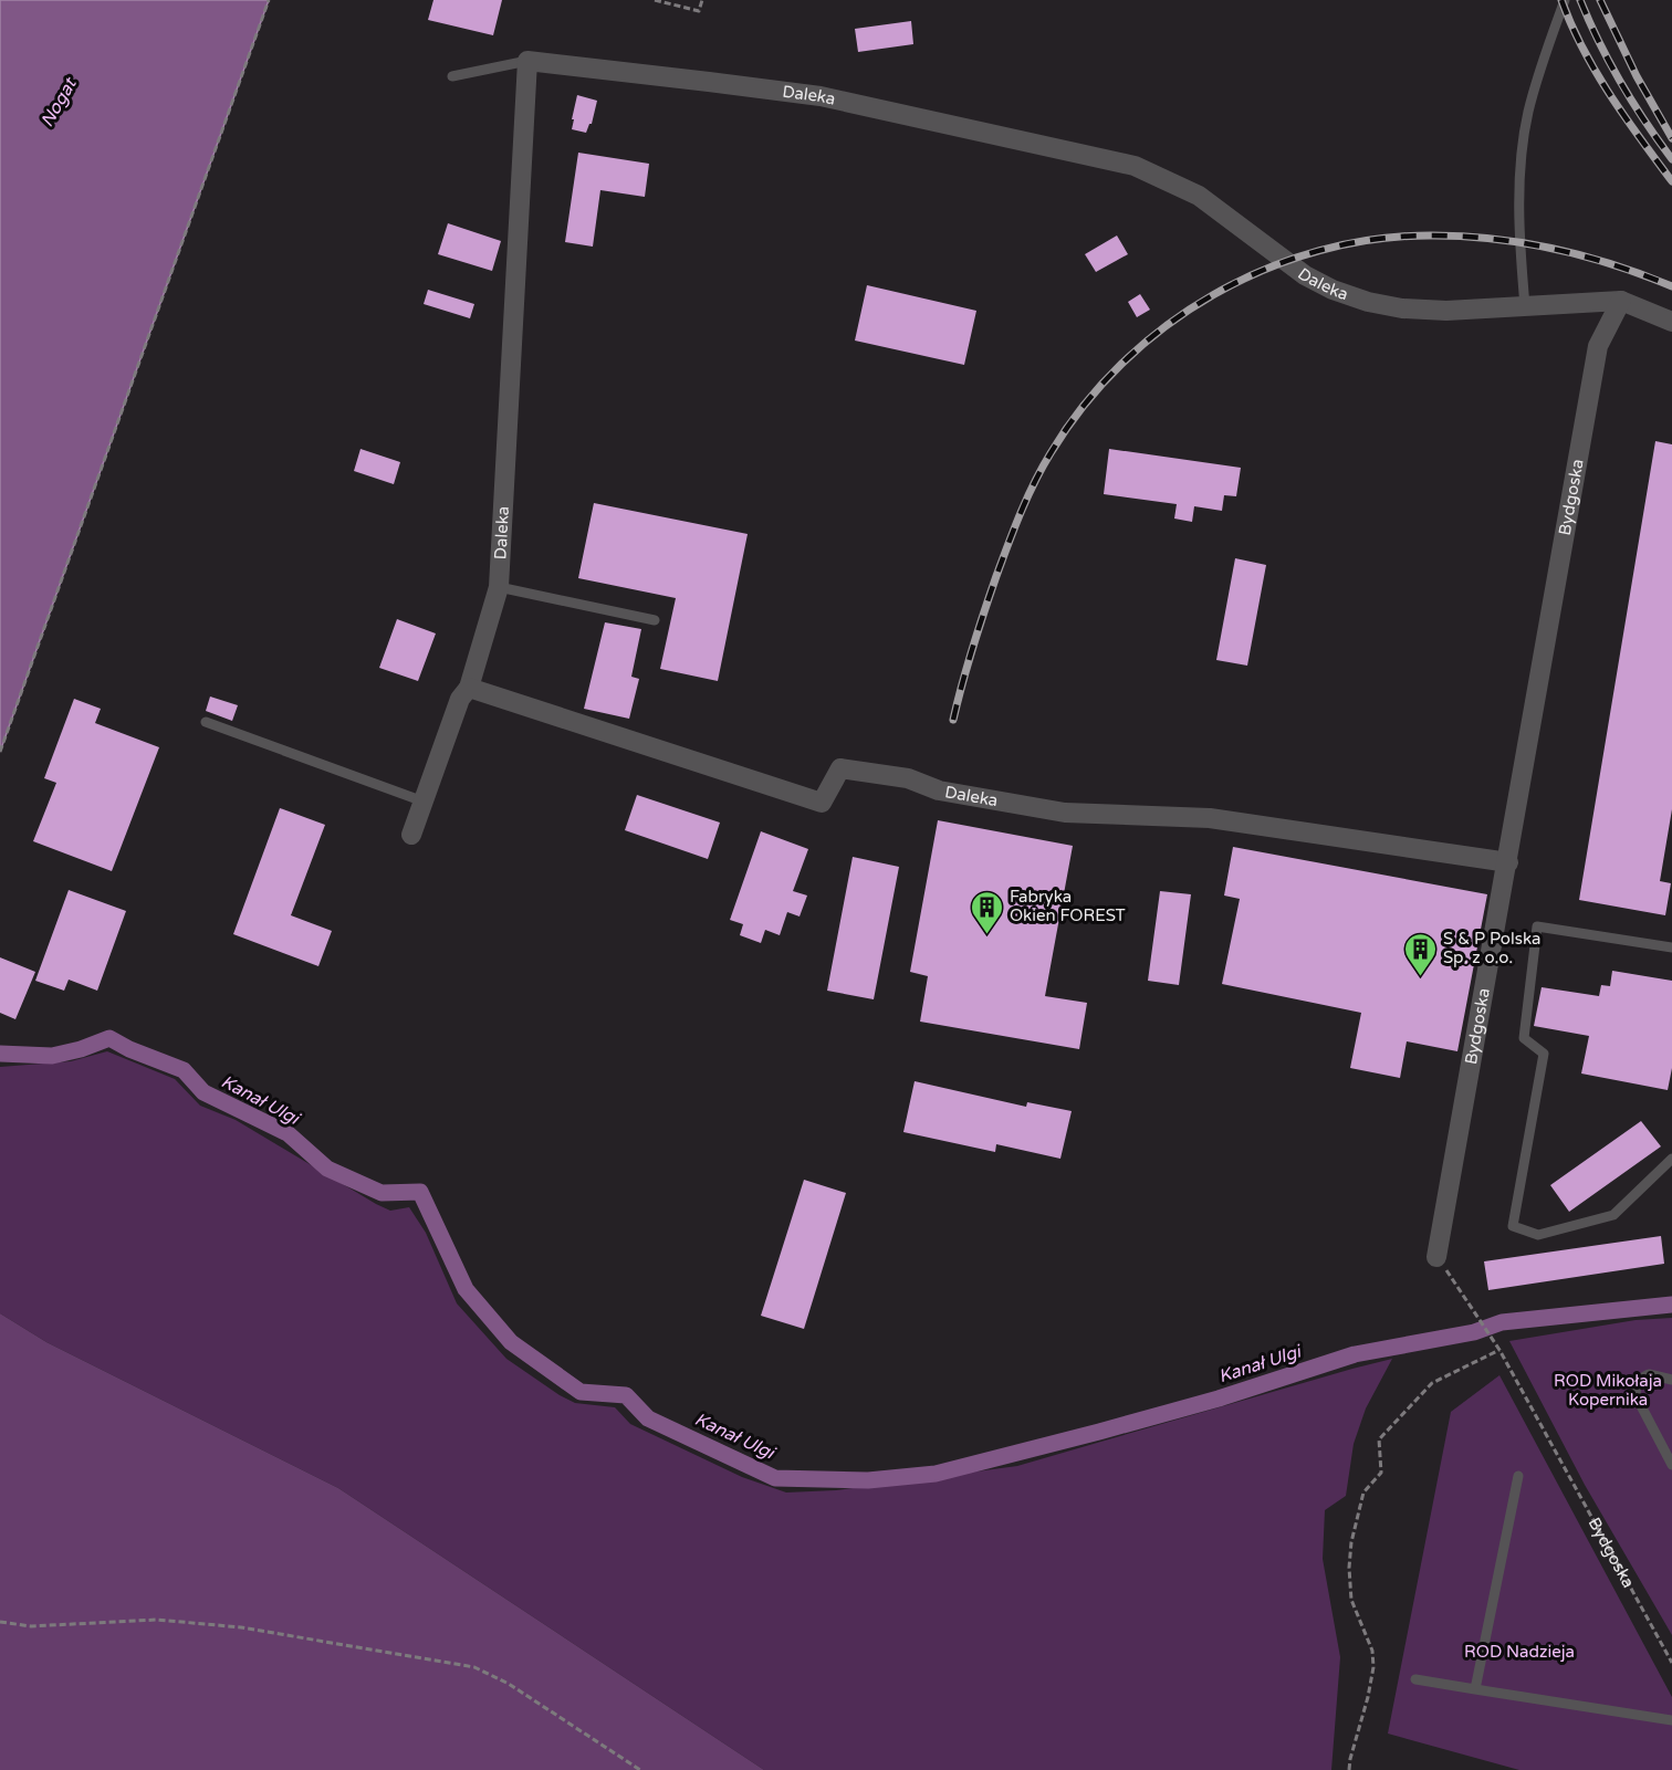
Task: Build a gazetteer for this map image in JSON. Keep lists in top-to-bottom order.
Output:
{
  "streets": {
    "street": ["Daleka", "Bydgoska"]
  },
  "crossings": [
    ["Daleka", "Bydgoska"]
  ],
  "water": ["Nogat", "Kanał Ulgi"],
  "parks": ["ROD Mikołaja Kopernika", "ROD Nadzieja"],
  "places": {
    "building": ["Fabryka Okien FOREST", "S & P Polska Sp. z o.o."]
  }
}
